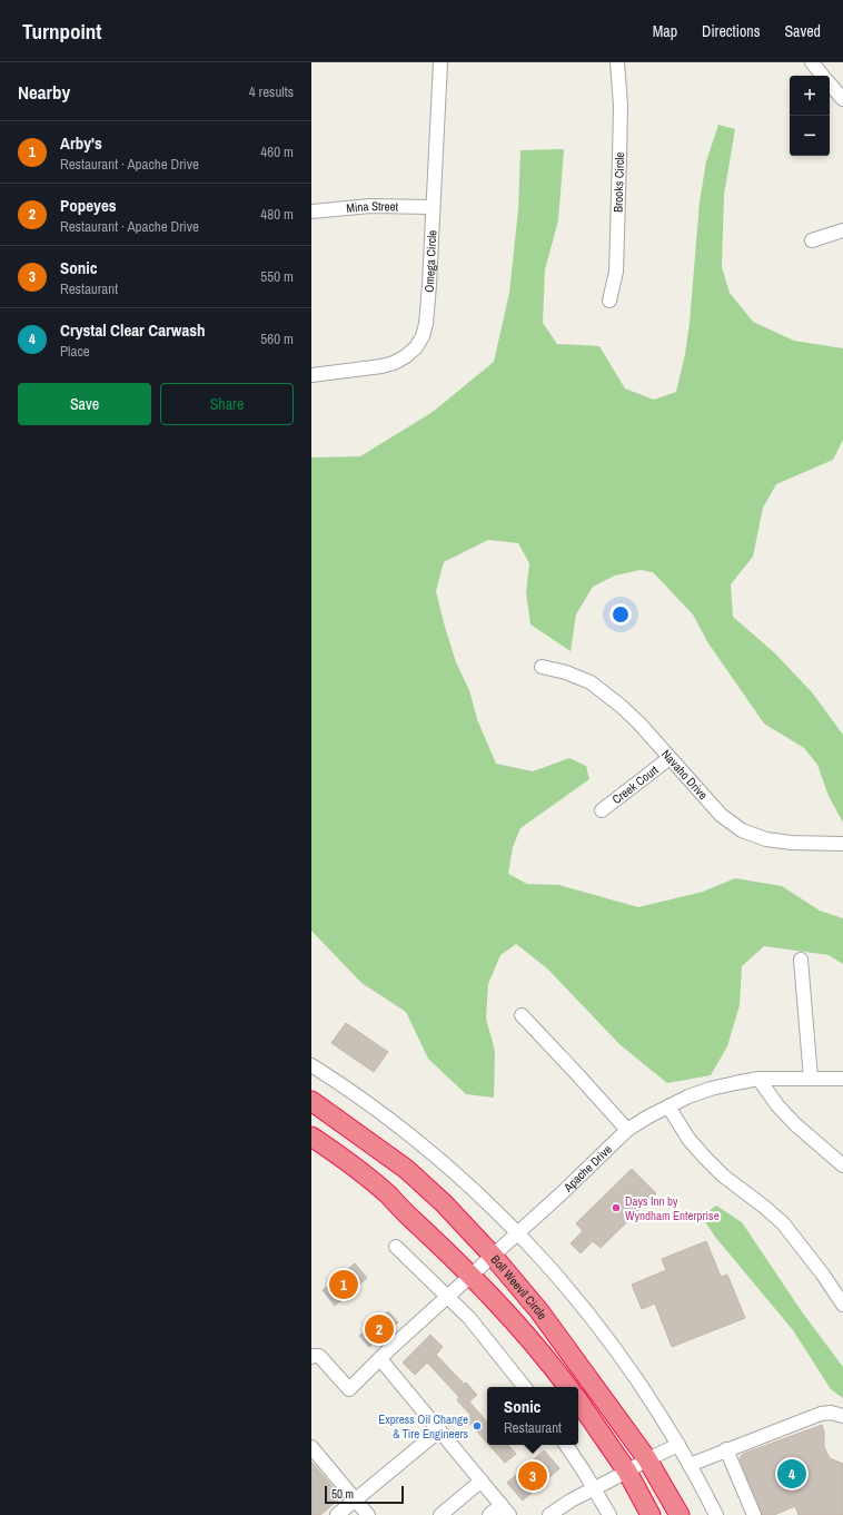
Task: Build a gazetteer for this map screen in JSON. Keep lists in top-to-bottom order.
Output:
{
  "streets": {
    "highway": ["Boll Weevil Circle"],
    "street": [
      "Brooks Circle",
      "Mina Street",
      "Omega Circle",
      "Navaho Drive",
      "Creek Court",
      "Apache Drive"
    ]
  },
  "crossings": [
    ["Mina Street", "Omega Circle"],
    ["Navaho Drive", "Creek Court"],
    ["Apache Drive", "Boll Weevil Circle"]
  ],
  "places": ["Days Inn by Wyndham Enterprise", "Express Oil Change & Tire Engineers"],
  "scale_bar": "50 m",
  "page": {
    "header": "Turnpoint",
    "nav": ["Map", "Directions", "Saved"],
    "heading": ["Nearby", "4 results"],
    "map_buttons": ["+", "−"],
    "list": [
      {
        "mark": "1",
        "name": "Arby's",
        "note": "Restaurant · Apache Drive",
        "value": "460 m"
      },
      {
        "mark": "2",
        "name": "Popeyes",
        "note": "Restaurant · Apache Drive",
        "value": "480 m"
      },
      {
        "mark": "3",
        "name": "Sonic",
        "note": "Restaurant",
        "value": "550 m"
      },
      {
        "mark": "4",
        "name": "Crystal Clear Carwash",
        "note": "Place",
        "value": "560 m"
      }
    ],
    "buttons": ["Save", "Share"],
    "pins": [
      "1",
      "2",
      "4",
      "3"
    ],
    "popup": ["Sonic", "Restaurant"],
    "scale": "50 m"
  }
}
